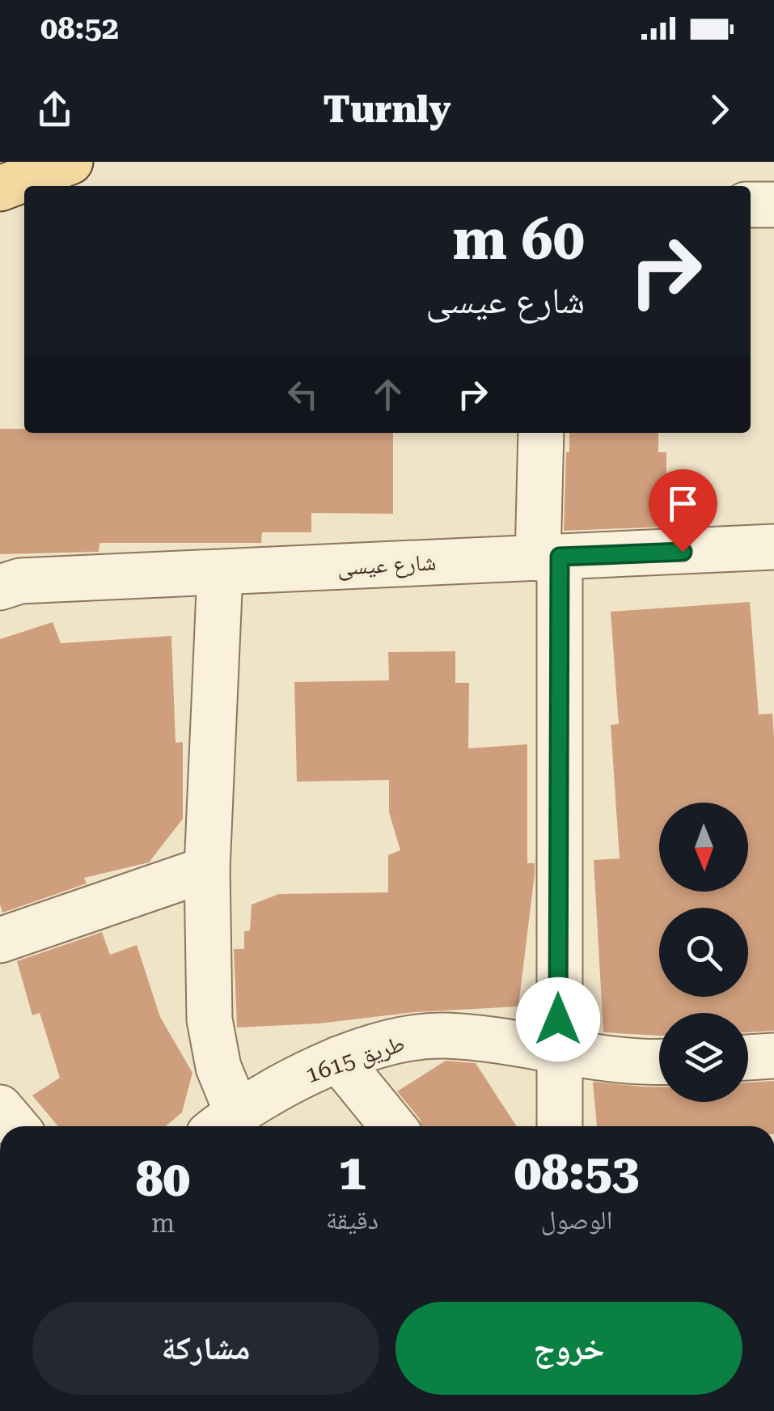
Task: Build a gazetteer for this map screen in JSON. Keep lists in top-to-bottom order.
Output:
{
  "streets": {
    "street": ["شارع عيسى", "طريق 1615"]
  },
  "crossings": [
    ["شارع عيسى", "طريق 1615"]
  ],
  "north": "bottom",
  "page": {
    "status": "08:52",
    "header": "Turnly",
    "turn": ["60 m", "شارع عيسى"],
    "eta": [
      "08:53",
      "الوصول",
      "1",
      "دقيقة",
      "80",
      "m"
    ],
    "buttons": ["خروج", "مشاركة"]
  }
}
